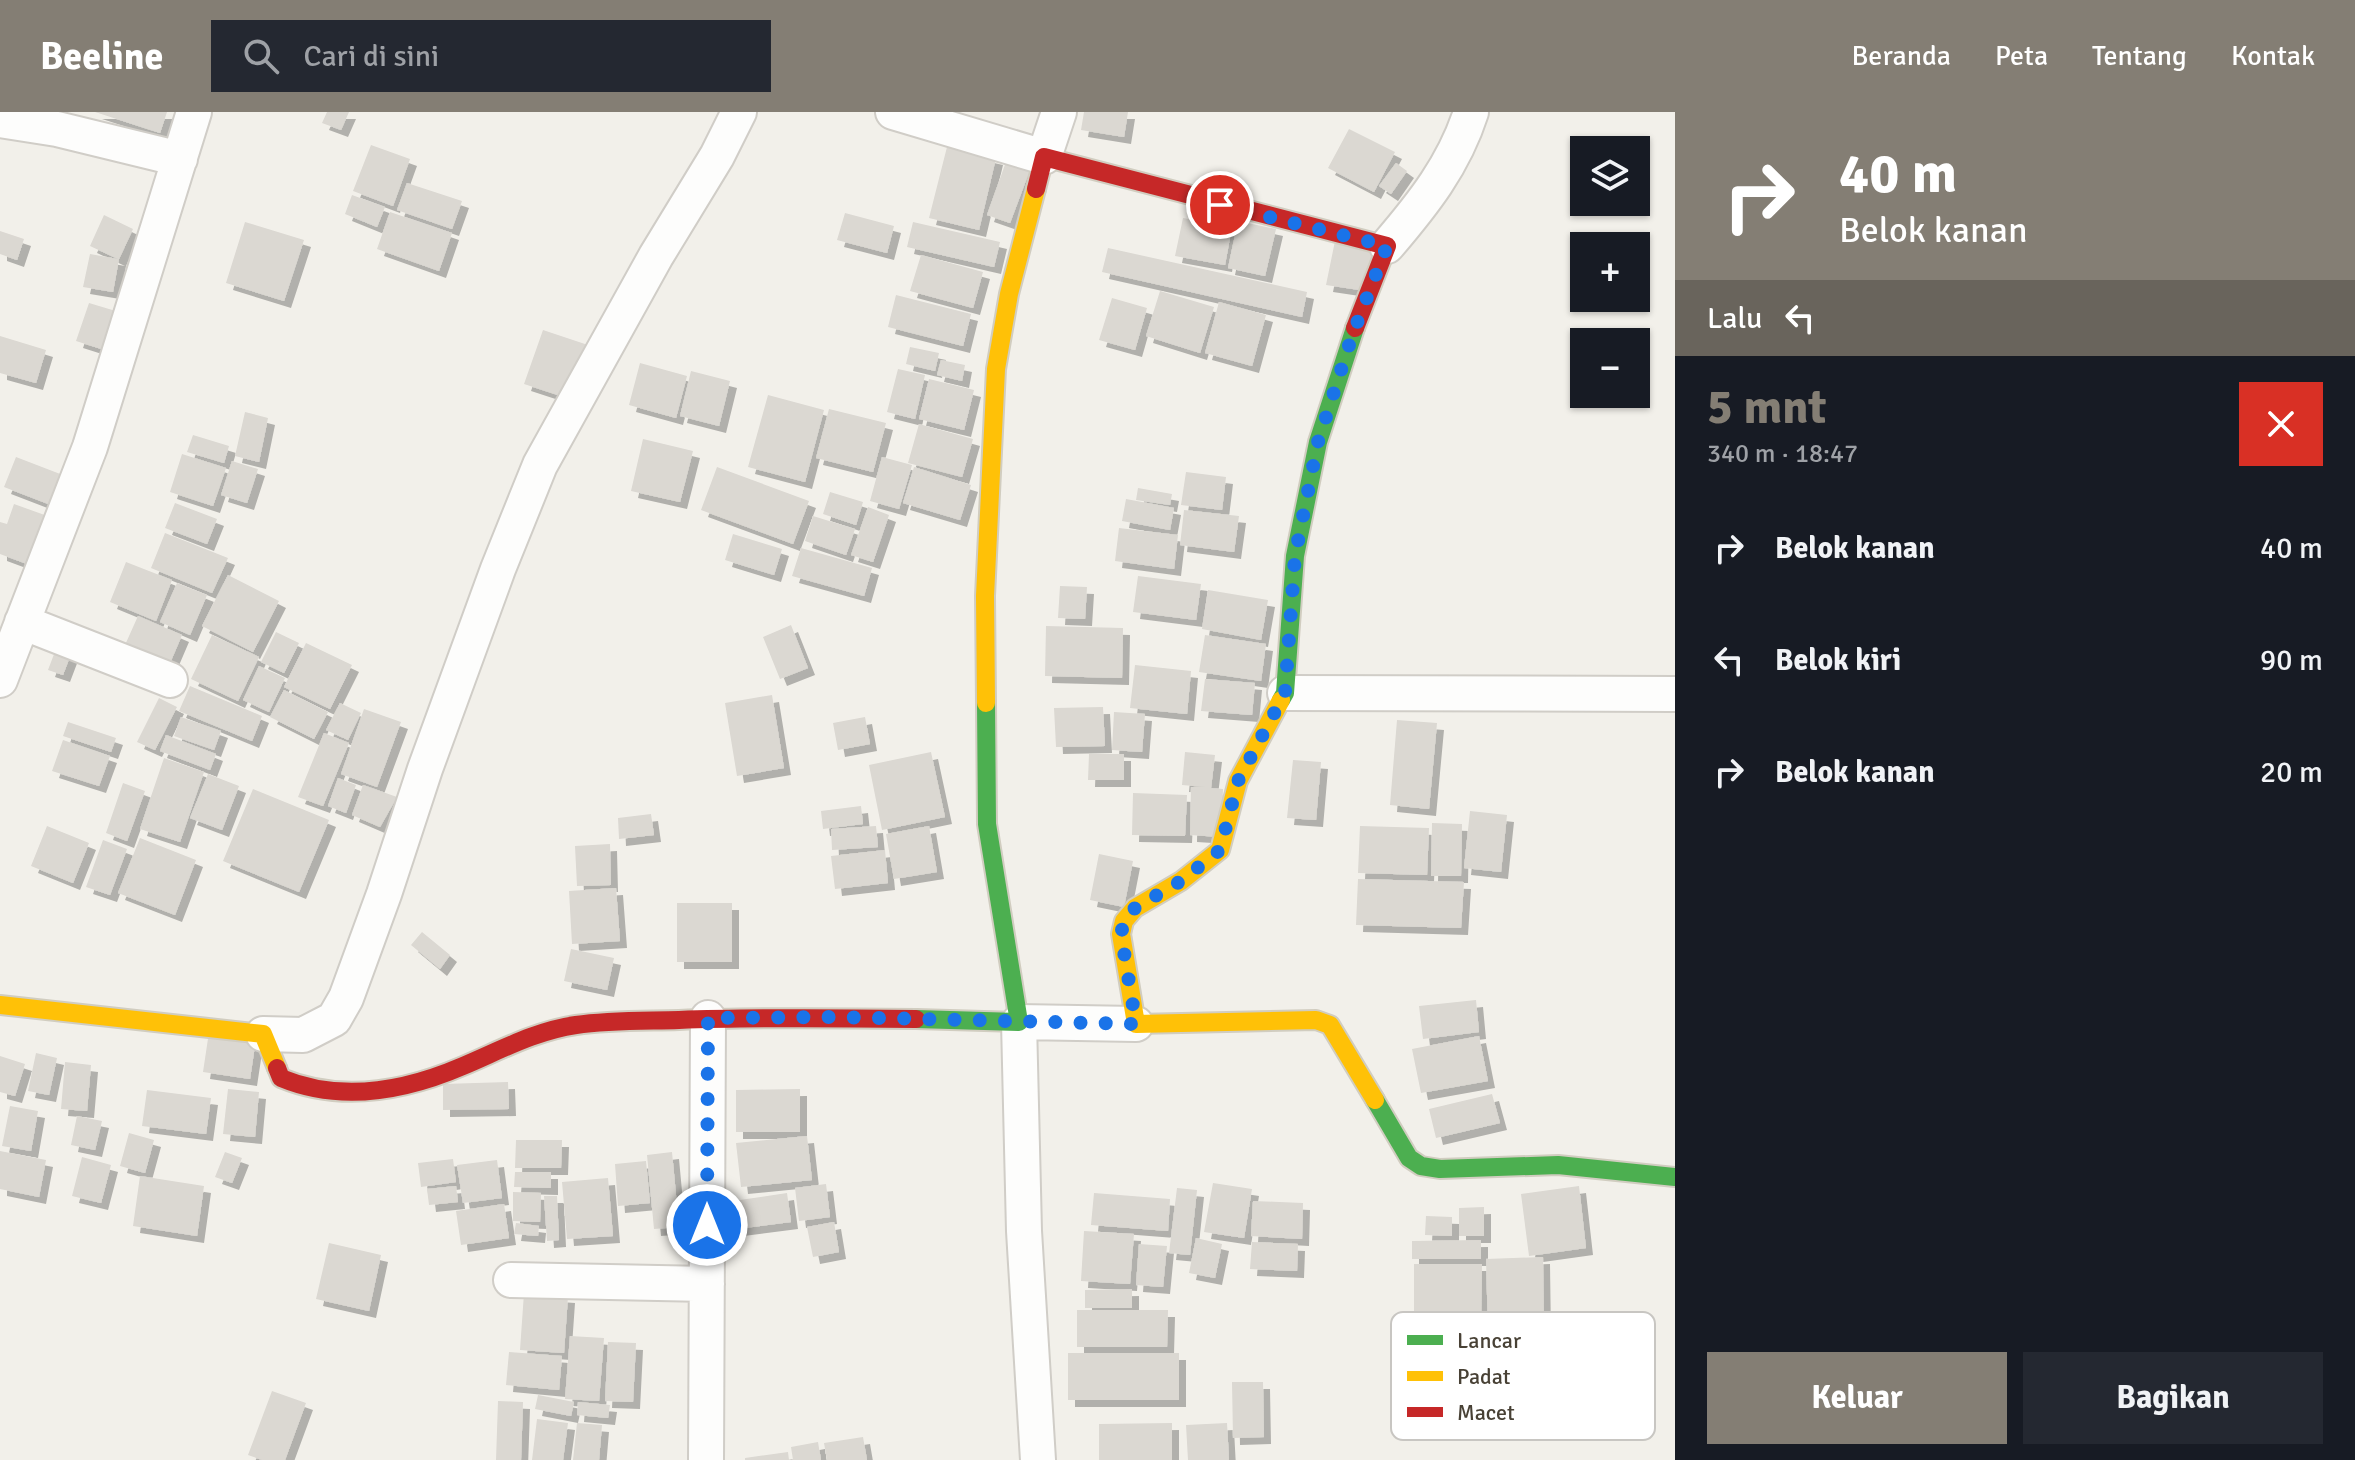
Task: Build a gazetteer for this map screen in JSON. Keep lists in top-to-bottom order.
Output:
{
  "legend": ["Lancar", "Padat", "Macet"],
  "page": {
    "header": "Beeline",
    "search": "Cari di sini",
    "nav": [
      "Beranda",
      "Peta",
      "Tentang",
      "Kontak"
    ],
    "turn": ["40 m", "Belok kanan"],
    "map_buttons": ["+", "−"],
    "then": "Lalu",
    "heading": ["5 mnt", "340 m · 18:47"],
    "list": [
      {
        "name": "Belok kanan",
        "value": "40 m"
      },
      {
        "name": "Belok kiri",
        "value": "90 m"
      },
      {
        "name": "Belok kanan",
        "value": "20 m"
      }
    ],
    "buttons": ["Keluar", "Bagikan"]
  }
}
